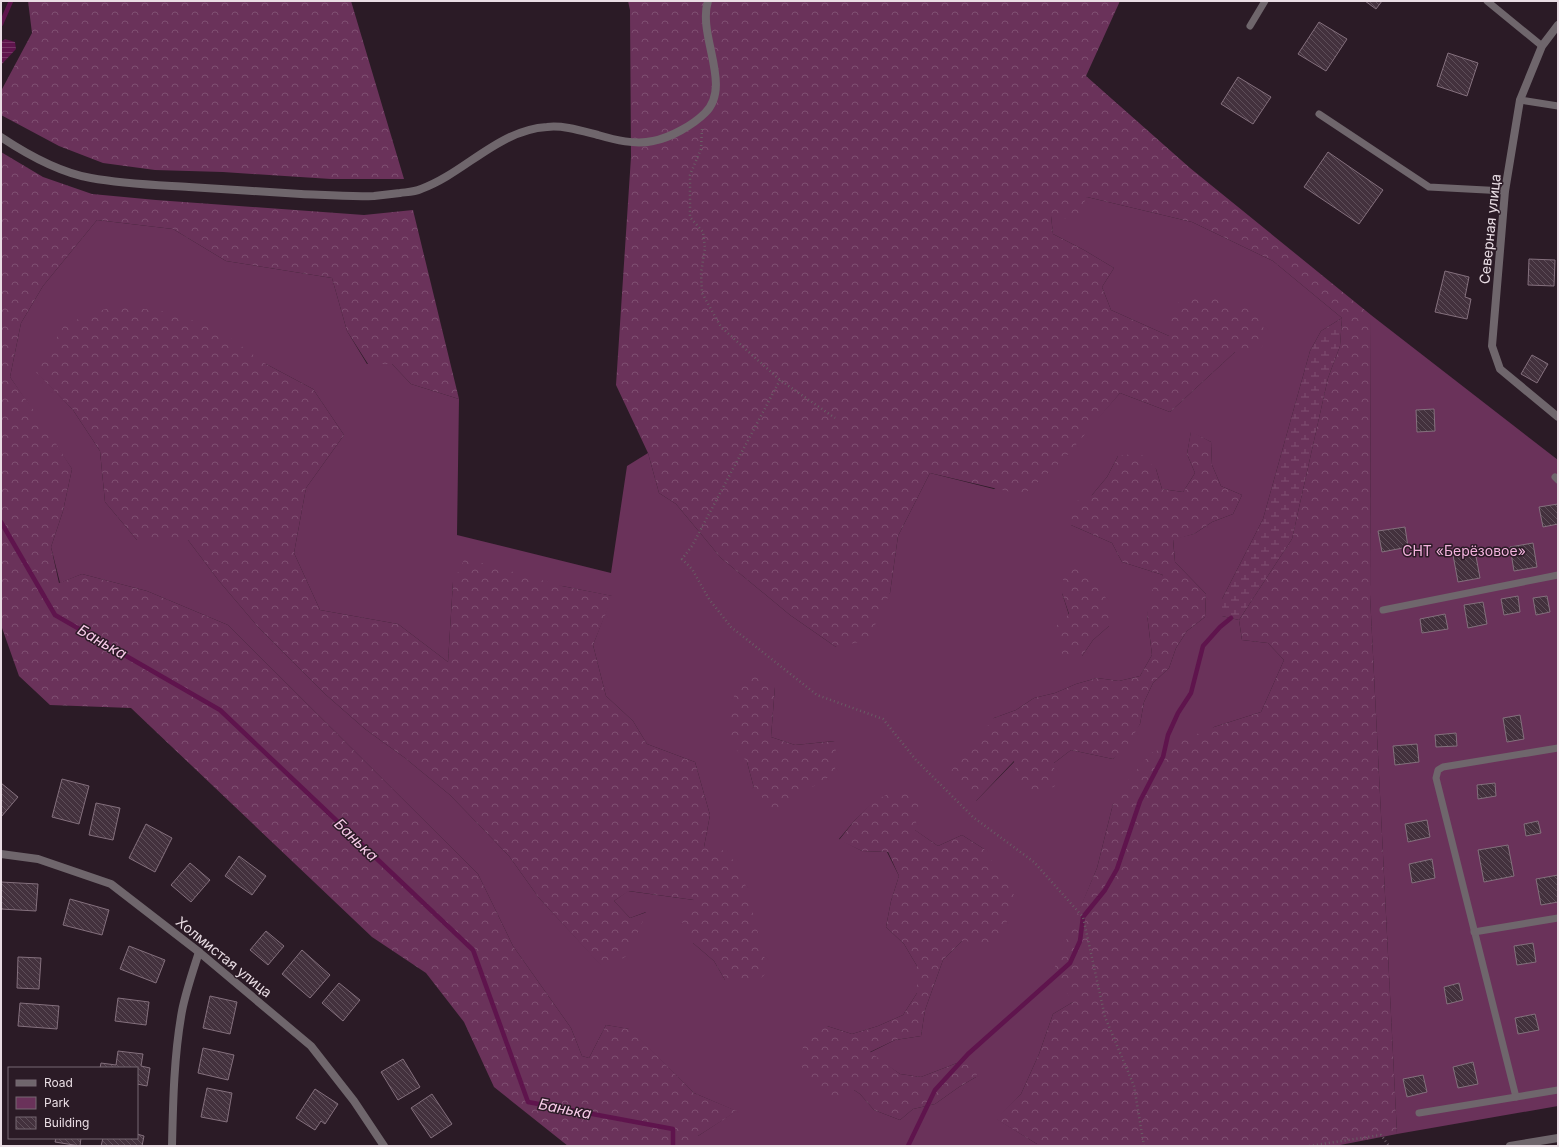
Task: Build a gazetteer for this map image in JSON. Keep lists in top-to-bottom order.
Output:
{
  "streets": {
    "street": ["Северная улица", "Холмистая улица"]
  },
  "water": ["Банька"],
  "parks": ["СНТ «Берёзовое»"],
  "legend": ["Road", "Park", "Building"]
}
